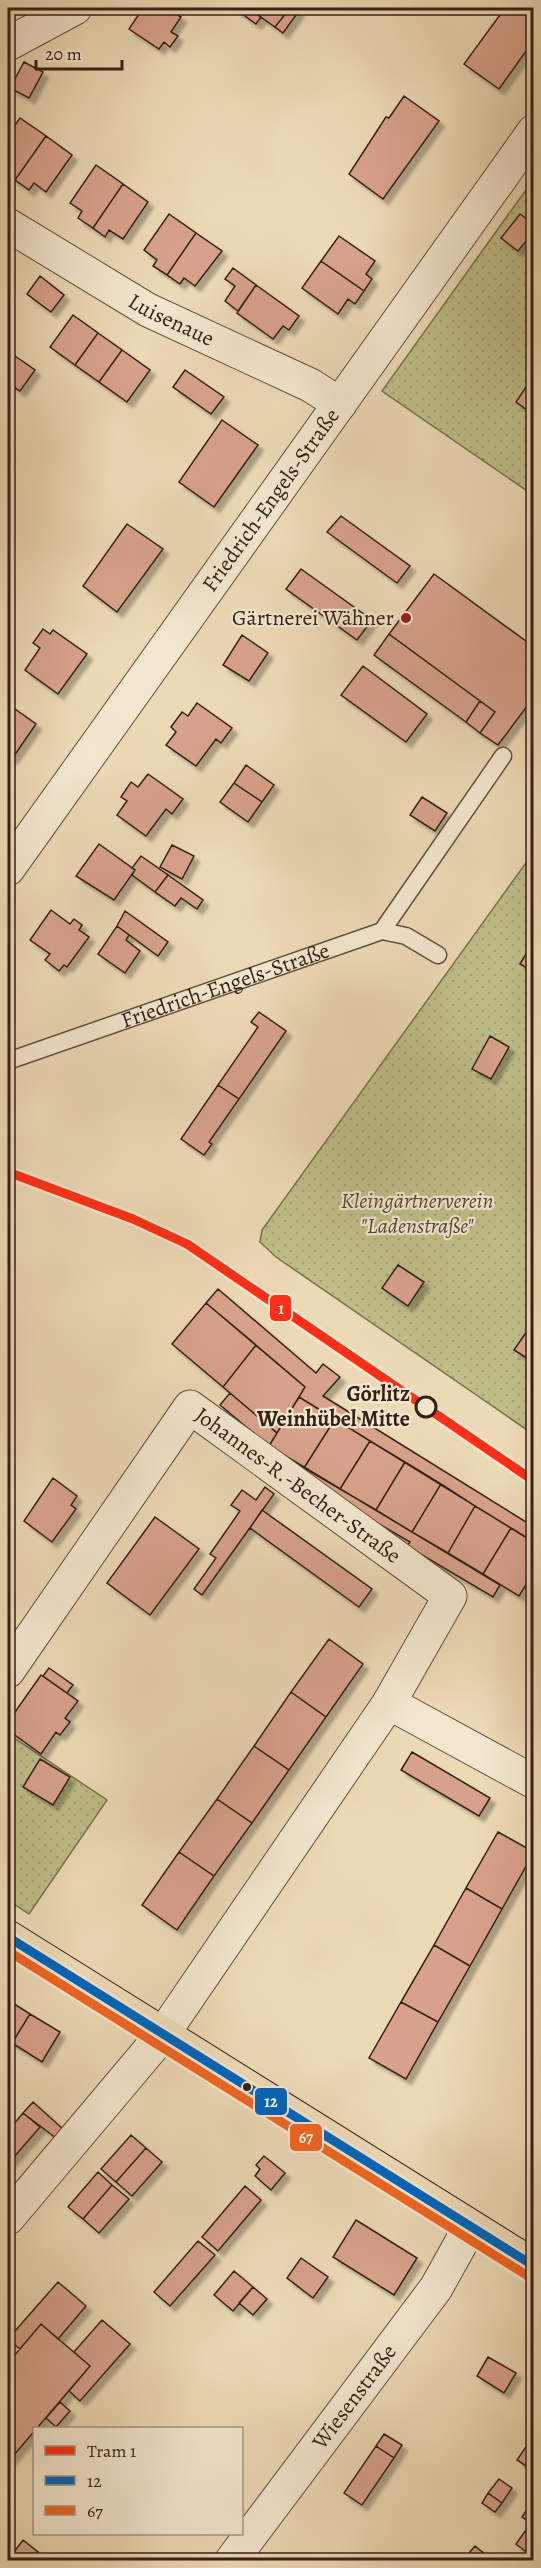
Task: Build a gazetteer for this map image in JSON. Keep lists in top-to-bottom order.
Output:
{
  "streets": {
    "street": [
      "Luisenaue",
      "Friedrich-Engels-Straße",
      "Johannes-R.-Becher-Straße",
      "Wiesenstraße"
    ]
  },
  "crossings": [
    ["Luisenaue", "Friedrich-Engels-Straße"]
  ],
  "parks": ["Kleingärtnerverein \"Ladenstraße\""],
  "places": ["Gärtnerei Wähner", "Görlitz Weinhübel Mitte"],
  "lines": ["tram line 1", "transit line 12", "transit line 67"],
  "legend": ["Tram 1", "12", "67"],
  "scale_bar": "20 m"
}
